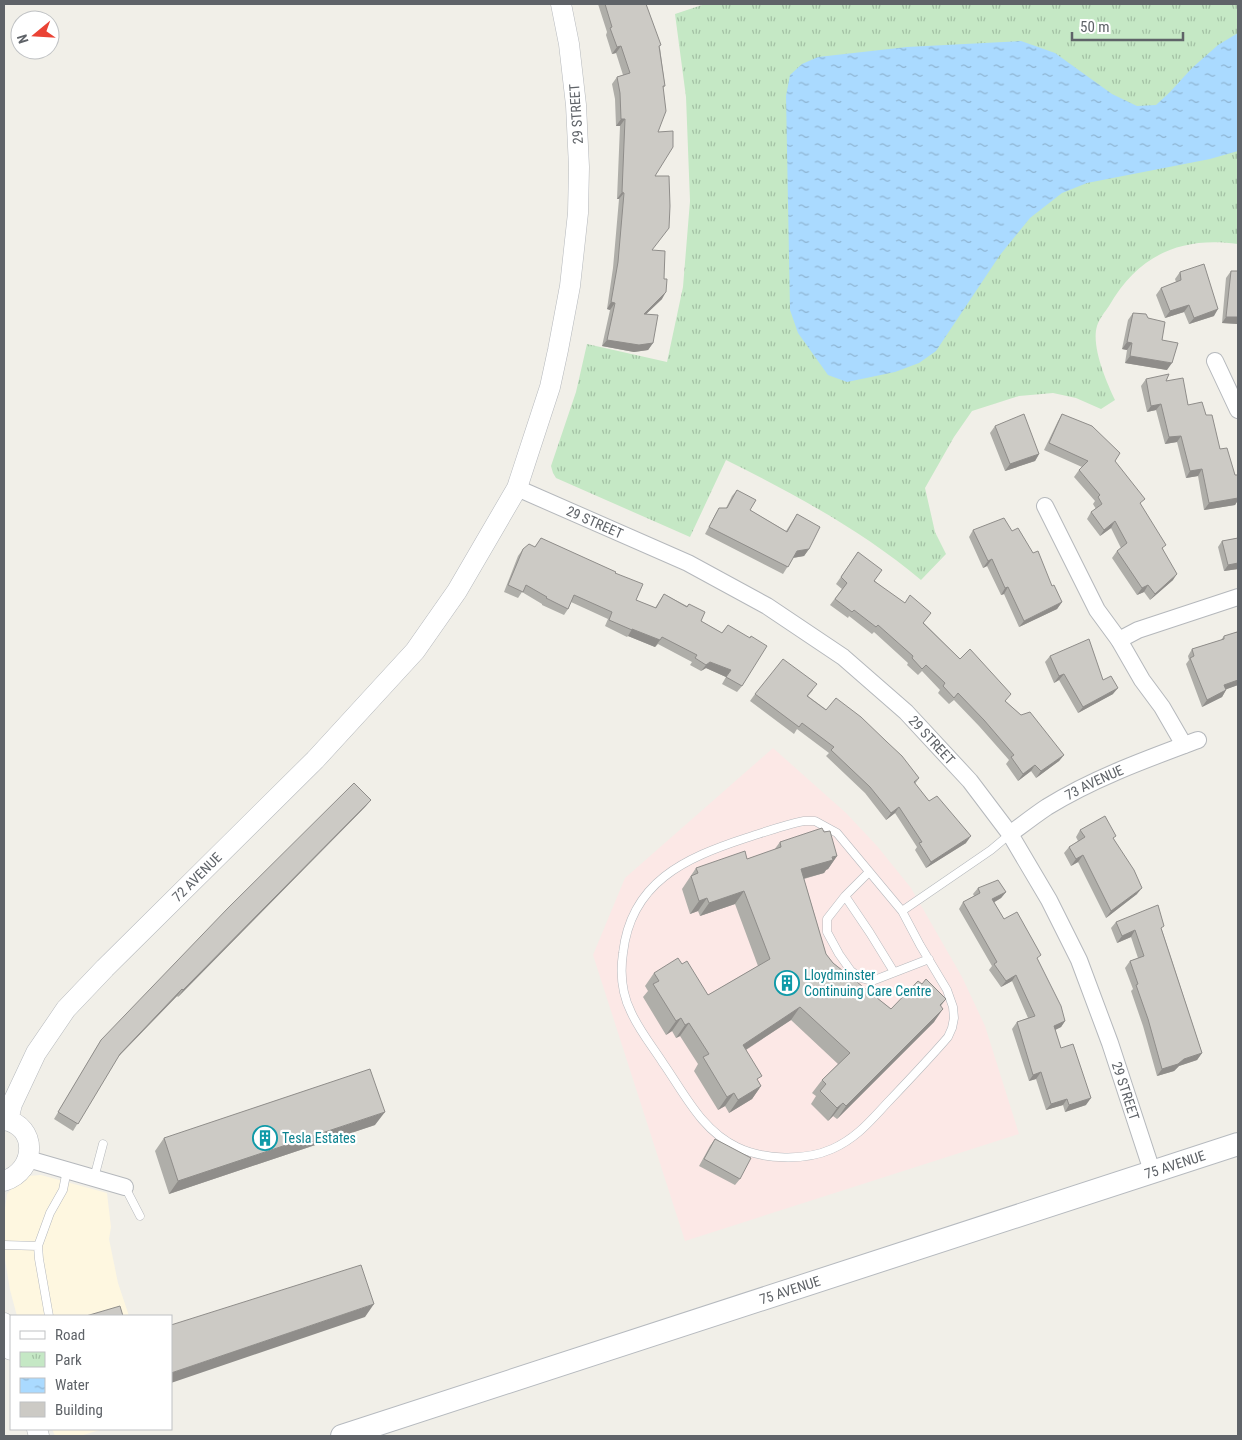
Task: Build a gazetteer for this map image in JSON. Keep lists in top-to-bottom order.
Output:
{
  "streets": {
    "main road": ["75 AVENUE"],
    "street": ["29 STREET", "73 AVENUE", "72 AVENUE"]
  },
  "crossings": [
    ["29 STREET", "73 AVENUE"],
    ["29 STREET", "72 AVENUE"],
    ["29 STREET", "75 AVENUE"]
  ],
  "places": {
    "building": ["Lloydminster Continuing Care Centre", "Tesla Estates"]
  },
  "legend": [
    "Road",
    "Park",
    "Water",
    "Building"
  ],
  "scale_bar": "50 m",
  "north": "left"
}
